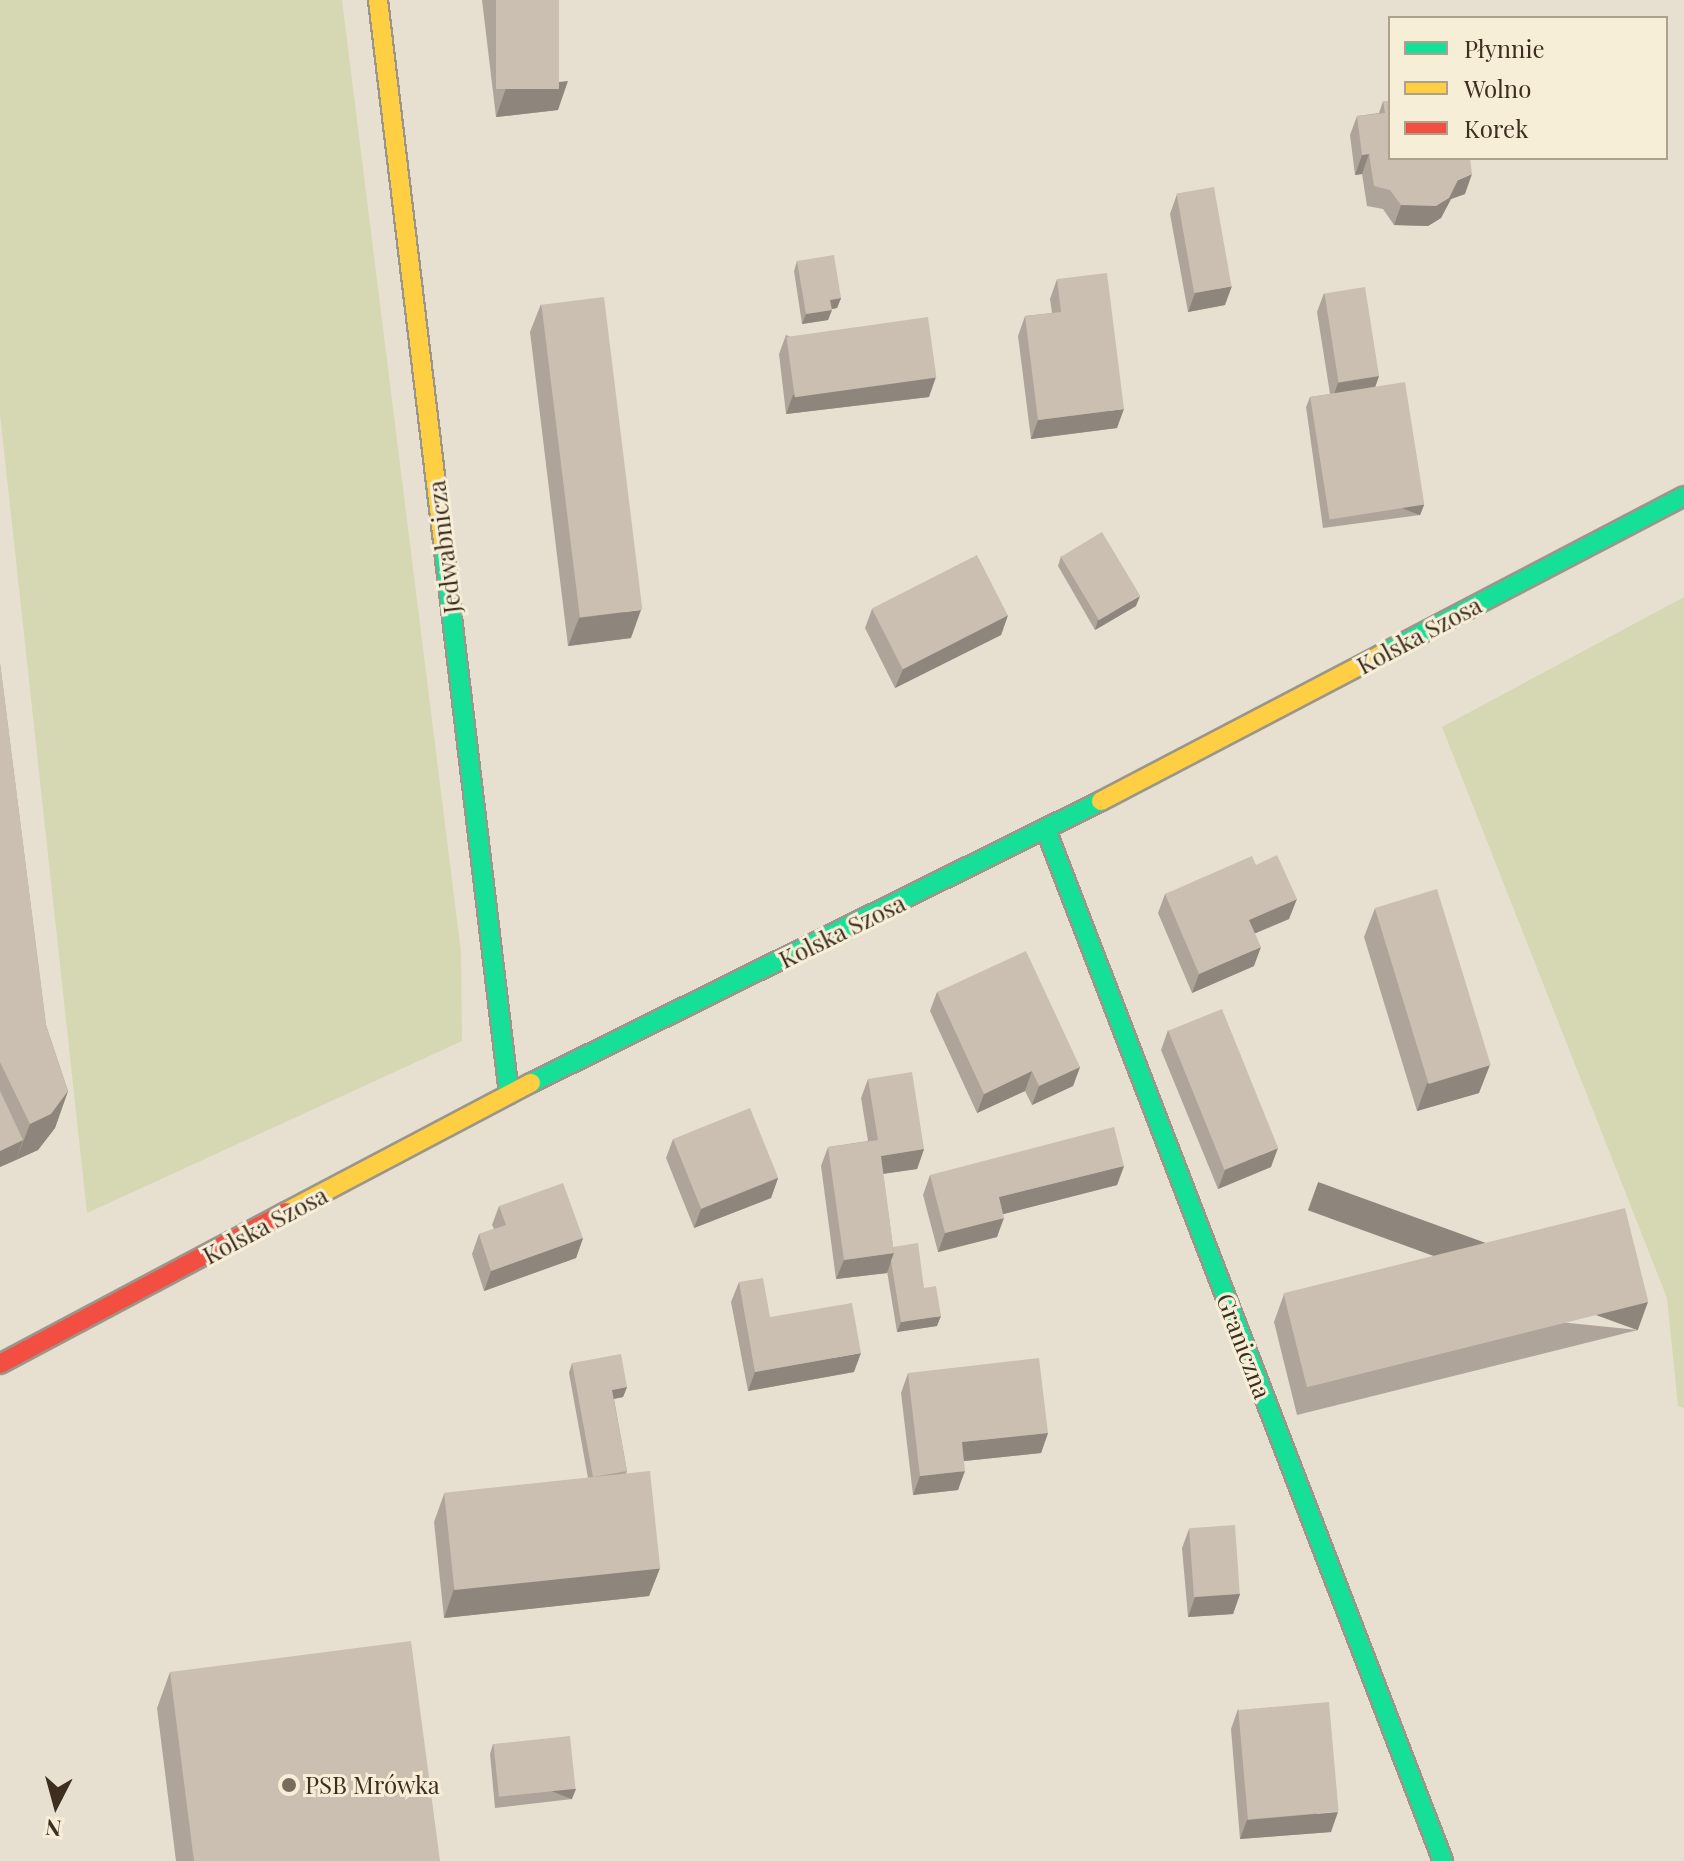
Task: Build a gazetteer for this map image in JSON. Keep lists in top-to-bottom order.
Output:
{
  "streets": {
    "street": ["Jedwabnicza", "Kolska Szosa", "Graniczna"]
  },
  "crossings": [
    ["Jedwabnicza", "Kolska Szosa"],
    ["Kolska Szosa", "Graniczna"]
  ],
  "places": ["PSB Mrówka"],
  "legend": ["Płynnie", "Wolno", "Korek"],
  "north": "bottom"
}
